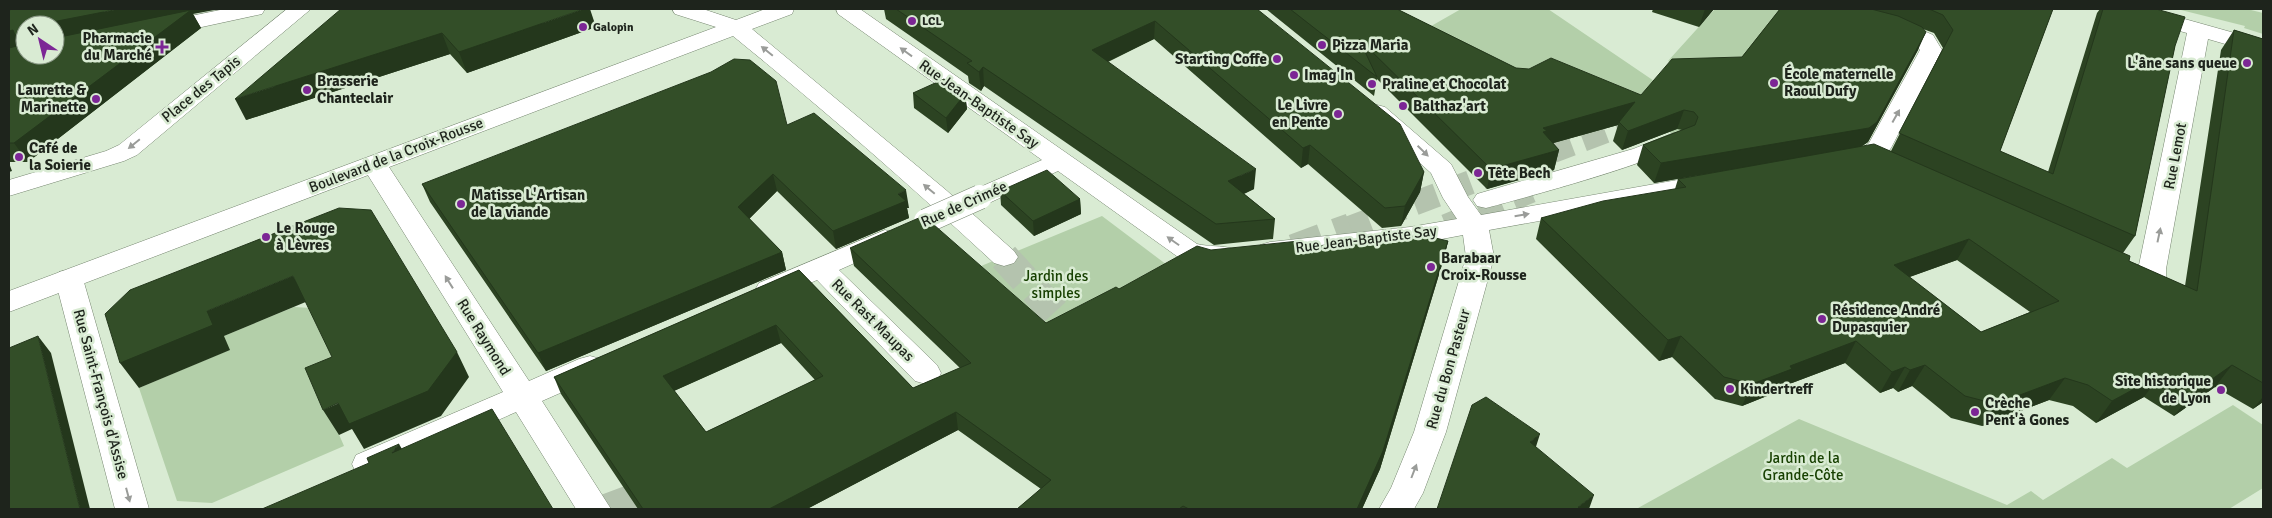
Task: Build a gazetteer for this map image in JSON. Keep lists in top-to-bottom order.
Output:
{
  "streets": {
    "street": [
      "Place des Tapis",
      "Rue Jean-Baptiste Say",
      "Boulevard de la Croix-Rousse",
      "Rue Lemot",
      "Rue de Crimée",
      "Rue Rast Maupas",
      "Rue Raymond",
      "Rue du Bon Pasteur",
      "Rue Saint-François d'Assise"
    ]
  },
  "crossings": [
    ["Rue Jean-Baptiste Say", "Rue de Crimée"],
    ["Rue Jean-Baptiste Say", "Rue du Bon Pasteur"],
    ["Boulevard de la Croix-Rousse", "Rue Raymond"],
    ["Boulevard de la Croix-Rousse", "Rue Saint-François d'Assise"],
    ["Rue de Crimée", "Rue Rast Maupas"]
  ],
  "one_way": [
    "Rue Lemot",
    "Rue Raymond",
    "Rue du Bon Pasteur",
    "Rue Saint-François d'Assise"
  ],
  "parks": ["Jardin des simples", "Jardin de la Grande-Côte"],
  "places": {
    "other": [
      "LCL",
      "Galopin",
      "Pizza Maria",
      "Starting Coffe",
      "L'âne sans queue",
      "Imag'In",
      "École maternelle Raoul Dufy",
      "Praline et Chocolat",
      "Brasserie Chanteclair",
      "Laurette & Marinette",
      "Balthaz'art",
      "Le Livre en Pente",
      "Café de la Soierie",
      "Tête Bech",
      "Matisse L'Artisan de la viande",
      "Le Rouge à Lèvres",
      "Barabaar Croix-Rousse",
      "Résidence André Dupasquier",
      "Kindertreff",
      "Site historique de Lyon",
      "Crèche Pent'à Gones"
    ],
    "health": ["Pharmacie du Marché"]
  },
  "north": "top left"
}
